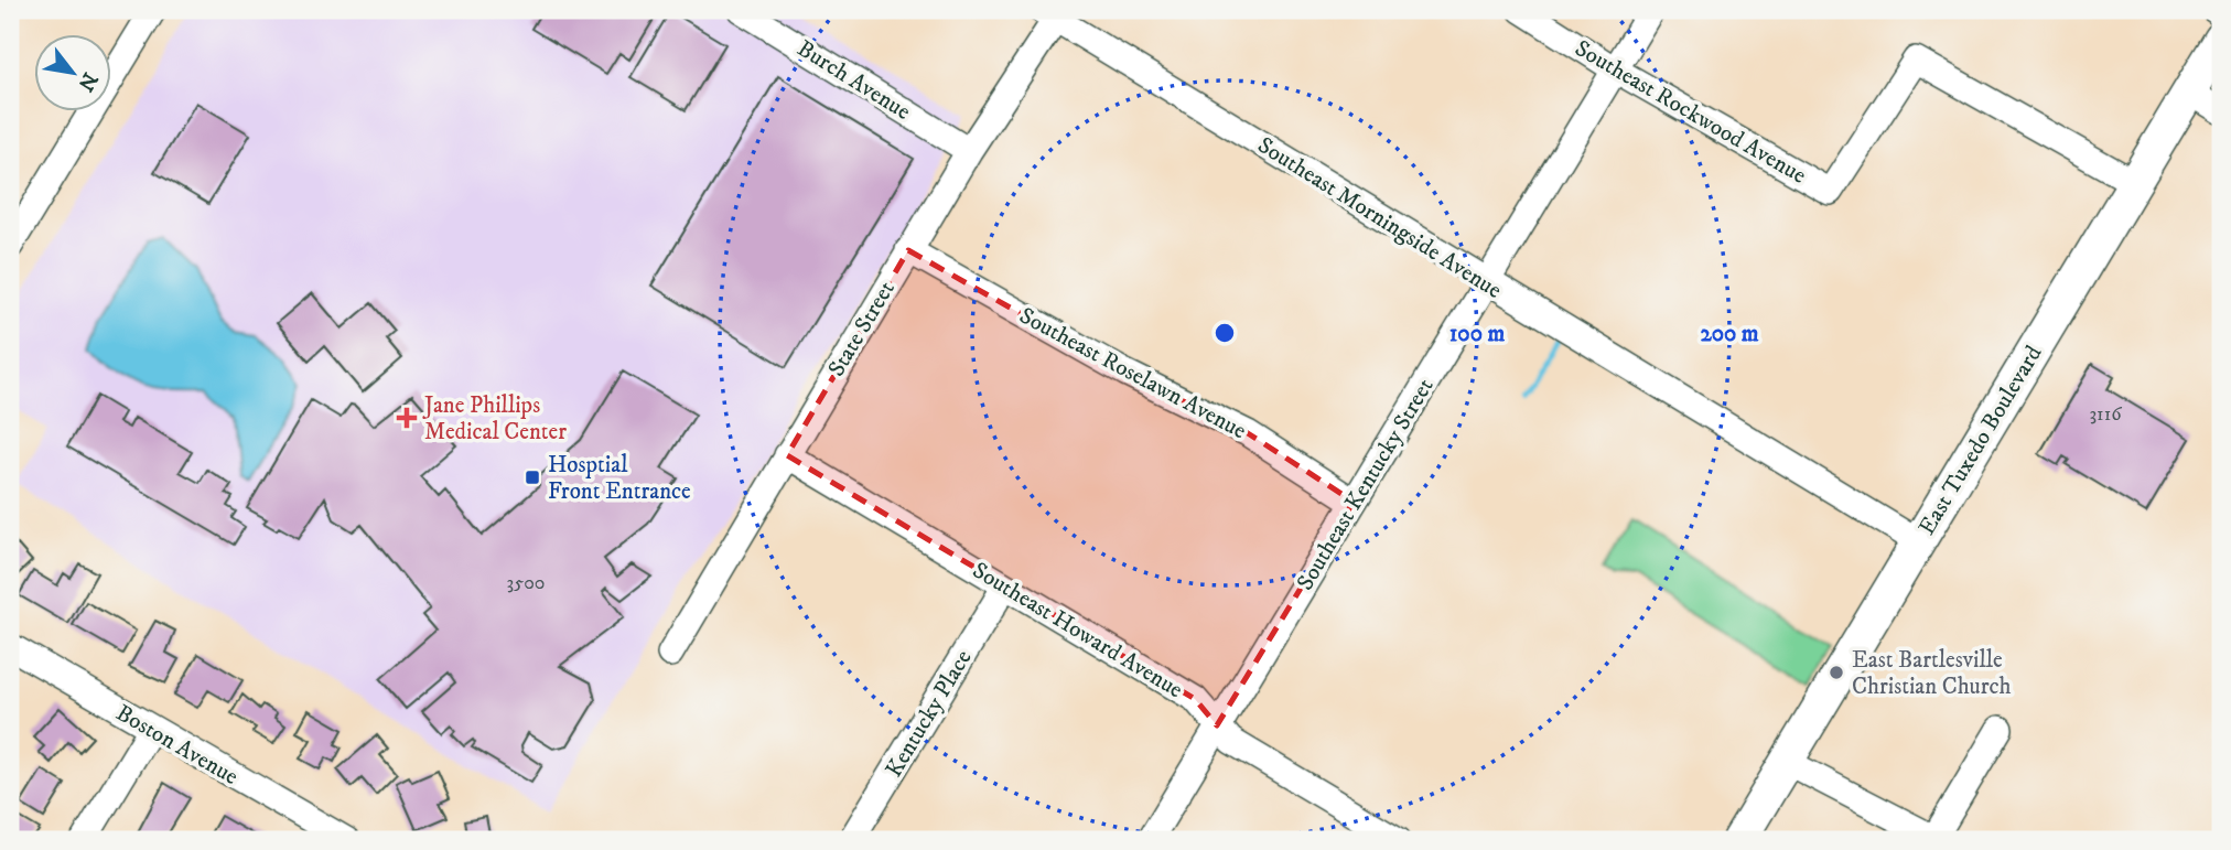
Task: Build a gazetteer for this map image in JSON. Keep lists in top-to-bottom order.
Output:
{
  "streets": {
    "main road": ["East Tuxedo Boulevard"],
    "street": [
      "Burch Avenue",
      "Southeast Rockwood Avenue",
      "Southeast Morningside Avenue",
      "State Street",
      "Southeast Roselawn Avenue",
      "Southeast Kentucky Street",
      "Southeast Howard Avenue",
      "Kentucky Place",
      "Boston Avenue"
    ]
  },
  "crossings": [
    ["Burch Avenue", "State Street"],
    ["Southeast Rockwood Avenue", "East Tuxedo Boulevard"],
    ["Southeast Rockwood Avenue", "Southeast Kentucky Street"],
    ["Southeast Morningside Avenue", "State Street"],
    ["Southeast Morningside Avenue", "East Tuxedo Boulevard"],
    ["Southeast Morningside Avenue", "Southeast Kentucky Street"],
    ["State Street", "Southeast Roselawn Avenue"],
    ["State Street", "Southeast Howard Avenue"],
    ["Southeast Roselawn Avenue", "Southeast Kentucky Street"],
    ["Southeast Kentucky Street", "Southeast Howard Avenue"],
    ["Southeast Howard Avenue", "Kentucky Place"]
  ],
  "places": {
    "health": ["Jane Phillips Medical Center"],
    "transit": ["Hosptial Front Entrance"],
    "other": ["East Bartlesville Christian Church"]
  },
  "house_numbers": ["3116", "3500"],
  "north": "bottom right",
  "rings": ["100 m", "200 m"]
}
